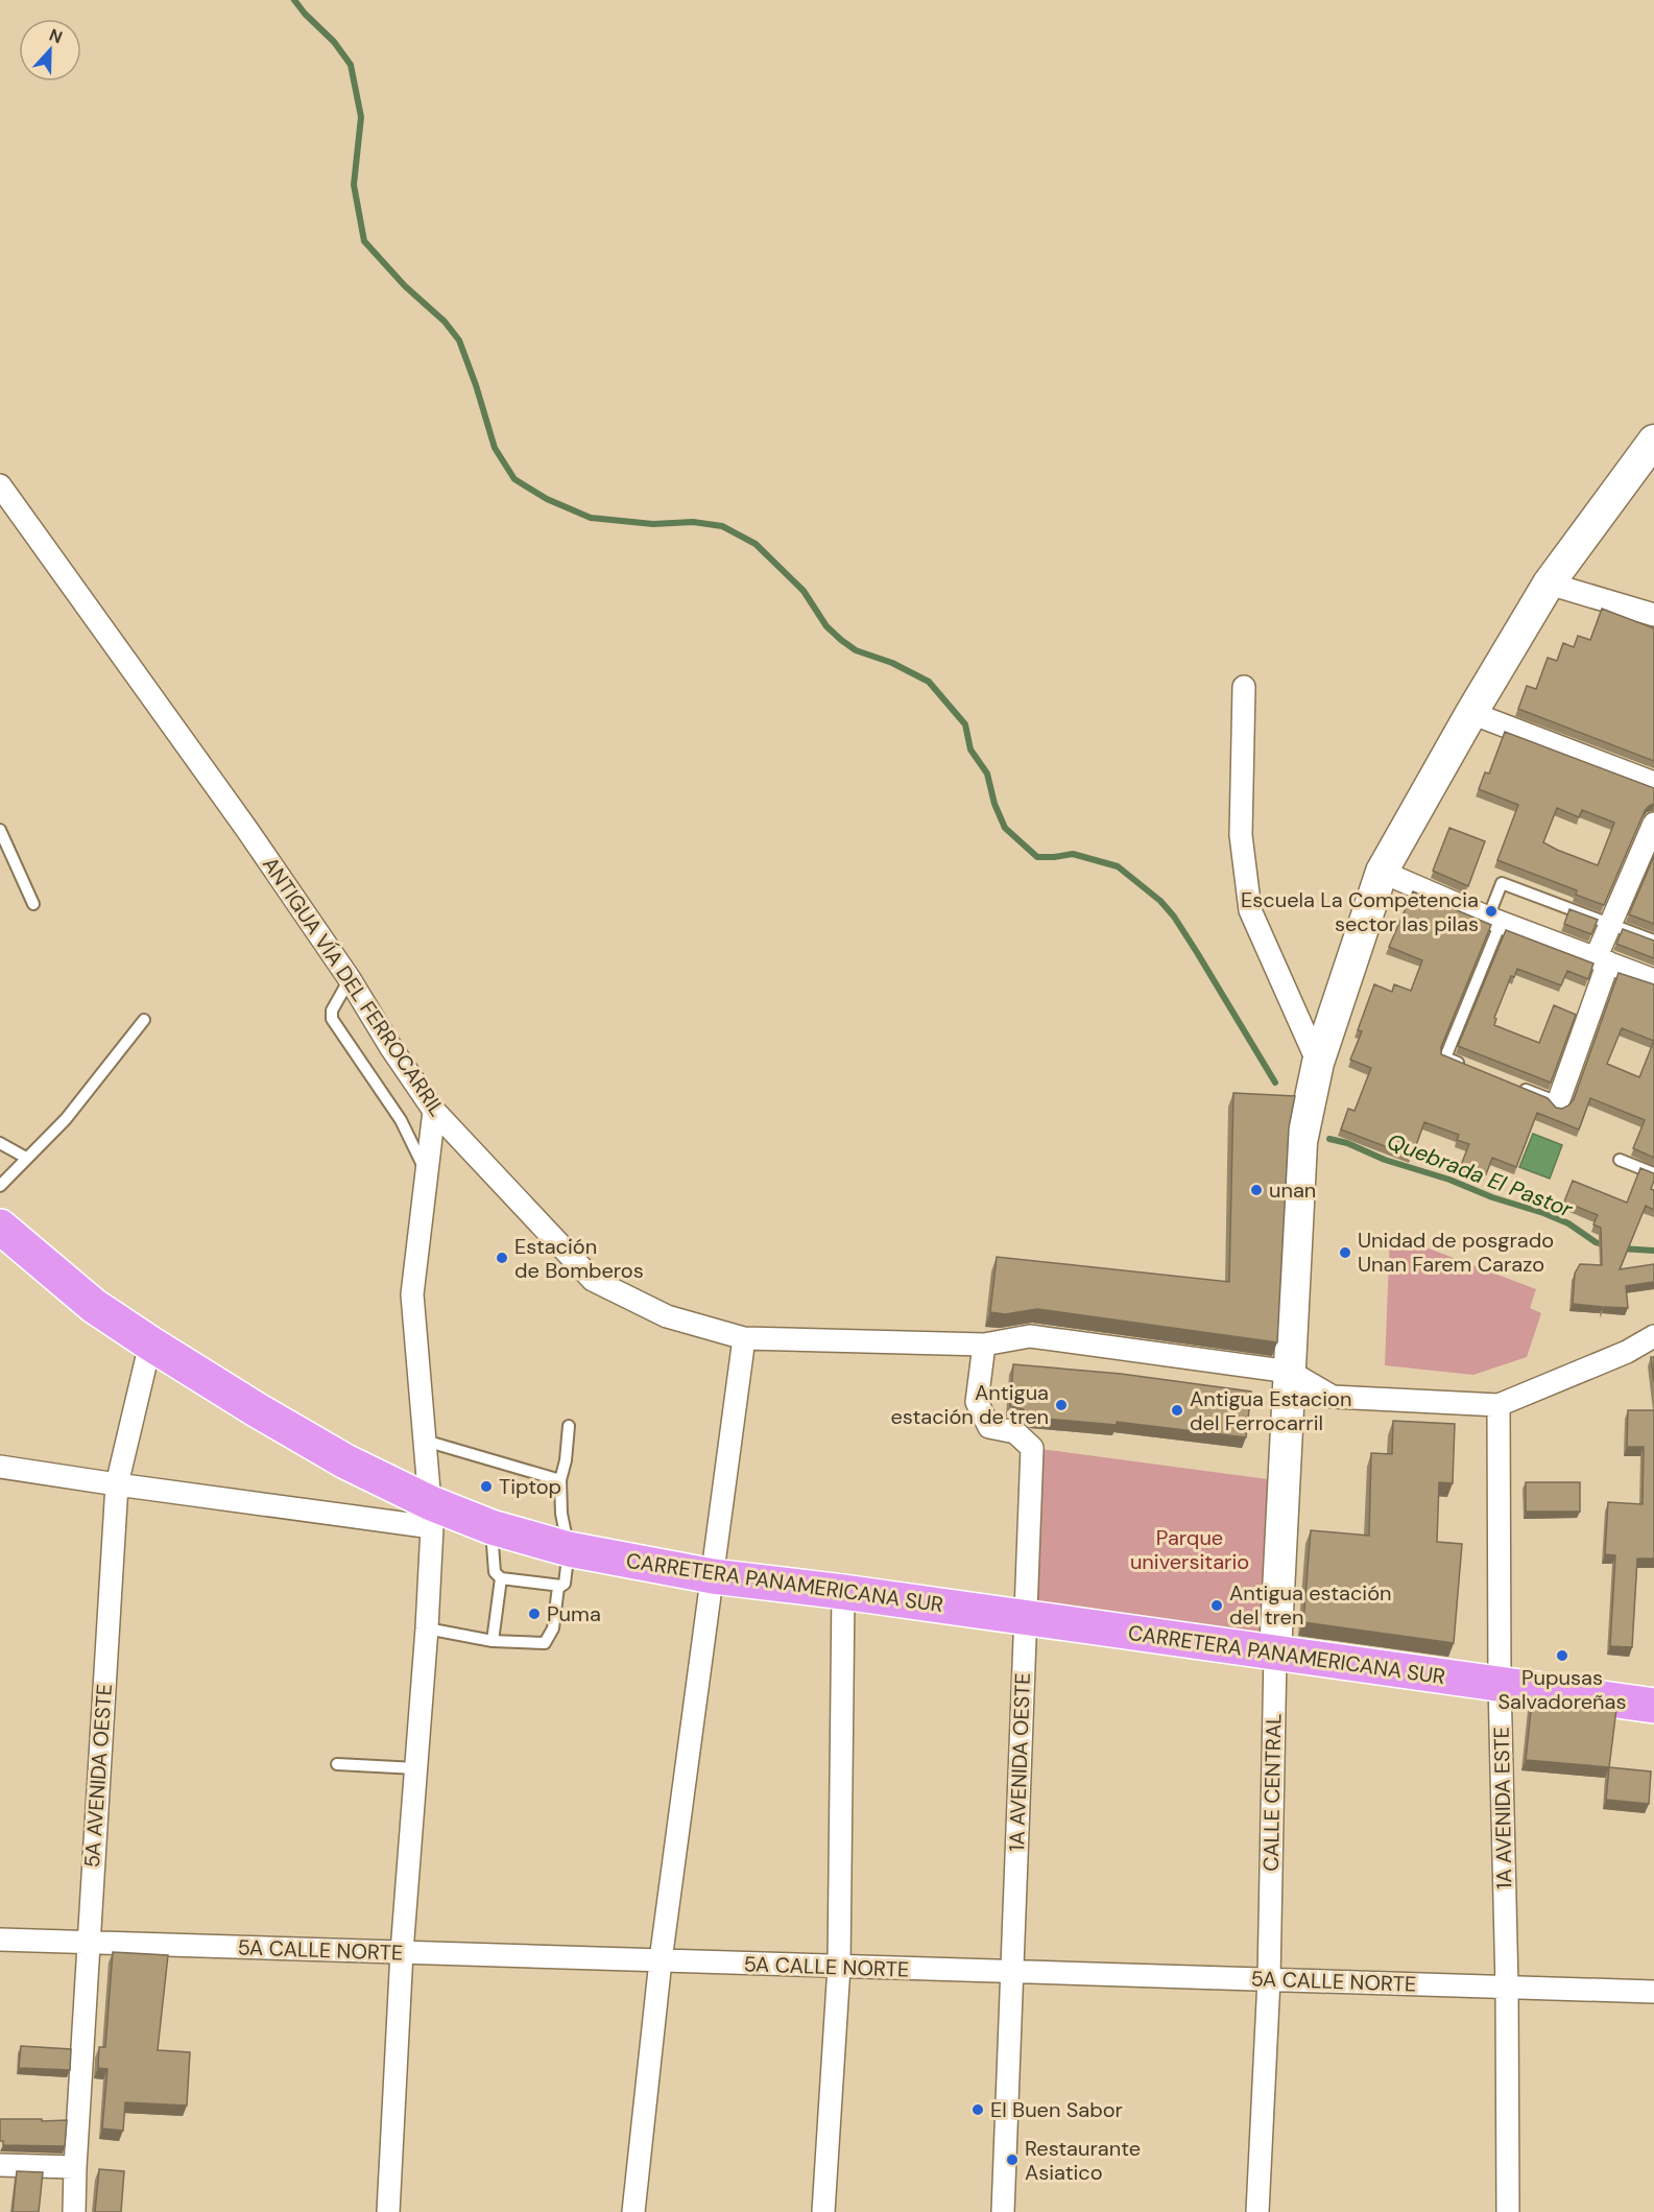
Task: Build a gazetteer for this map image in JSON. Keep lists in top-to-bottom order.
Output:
{
  "streets": {
    "highway": ["CARRETERA PANAMERICANA SUR"],
    "main road": ["CALLE CENTRAL"],
    "street": [
      "ANTIGUA VÍA DEL FERROCARRIL",
      "1A AVENIDA OESTE",
      "5A AVENIDA OESTE",
      "1A AVENIDA ESTE",
      "5A CALLE NORTE"
    ]
  },
  "crossings": [
    ["ANTIGUA VÍA DEL FERROCARRIL", "1A AVENIDA OESTE"],
    ["ANTIGUA VÍA DEL FERROCARRIL", "CALLE CENTRAL"],
    ["ANTIGUA VÍA DEL FERROCARRIL", "1A AVENIDA ESTE"],
    ["CARRETERA PANAMERICANA SUR", "1A AVENIDA OESTE"],
    ["CARRETERA PANAMERICANA SUR", "5A AVENIDA OESTE"],
    ["CARRETERA PANAMERICANA SUR", "CALLE CENTRAL"],
    ["CARRETERA PANAMERICANA SUR", "1A AVENIDA ESTE"],
    ["1A AVENIDA OESTE", "5A CALLE NORTE"],
    ["5A AVENIDA OESTE", "5A CALLE NORTE"],
    ["CALLE CENTRAL", "5A CALLE NORTE"],
    ["1A AVENIDA ESTE", "5A CALLE NORTE"]
  ],
  "water": ["Quebrada El Pastor"],
  "parks": ["Parque universitario"],
  "places": [
    "Escuela La Competencia sector las pilas",
    "unan",
    "Unidad de posgrado Unan Farem Carazo",
    "Estación de Bomberos",
    "Antigua estación de tren",
    "Antigua Estacion del Ferrocarril",
    "Tiptop",
    "Antigua estación del tren",
    "Puma",
    "Pupusas Salvadoreñas",
    "El Buen Sabor",
    "Restaurante Asiatico"
  ],
  "north": "top"
}
